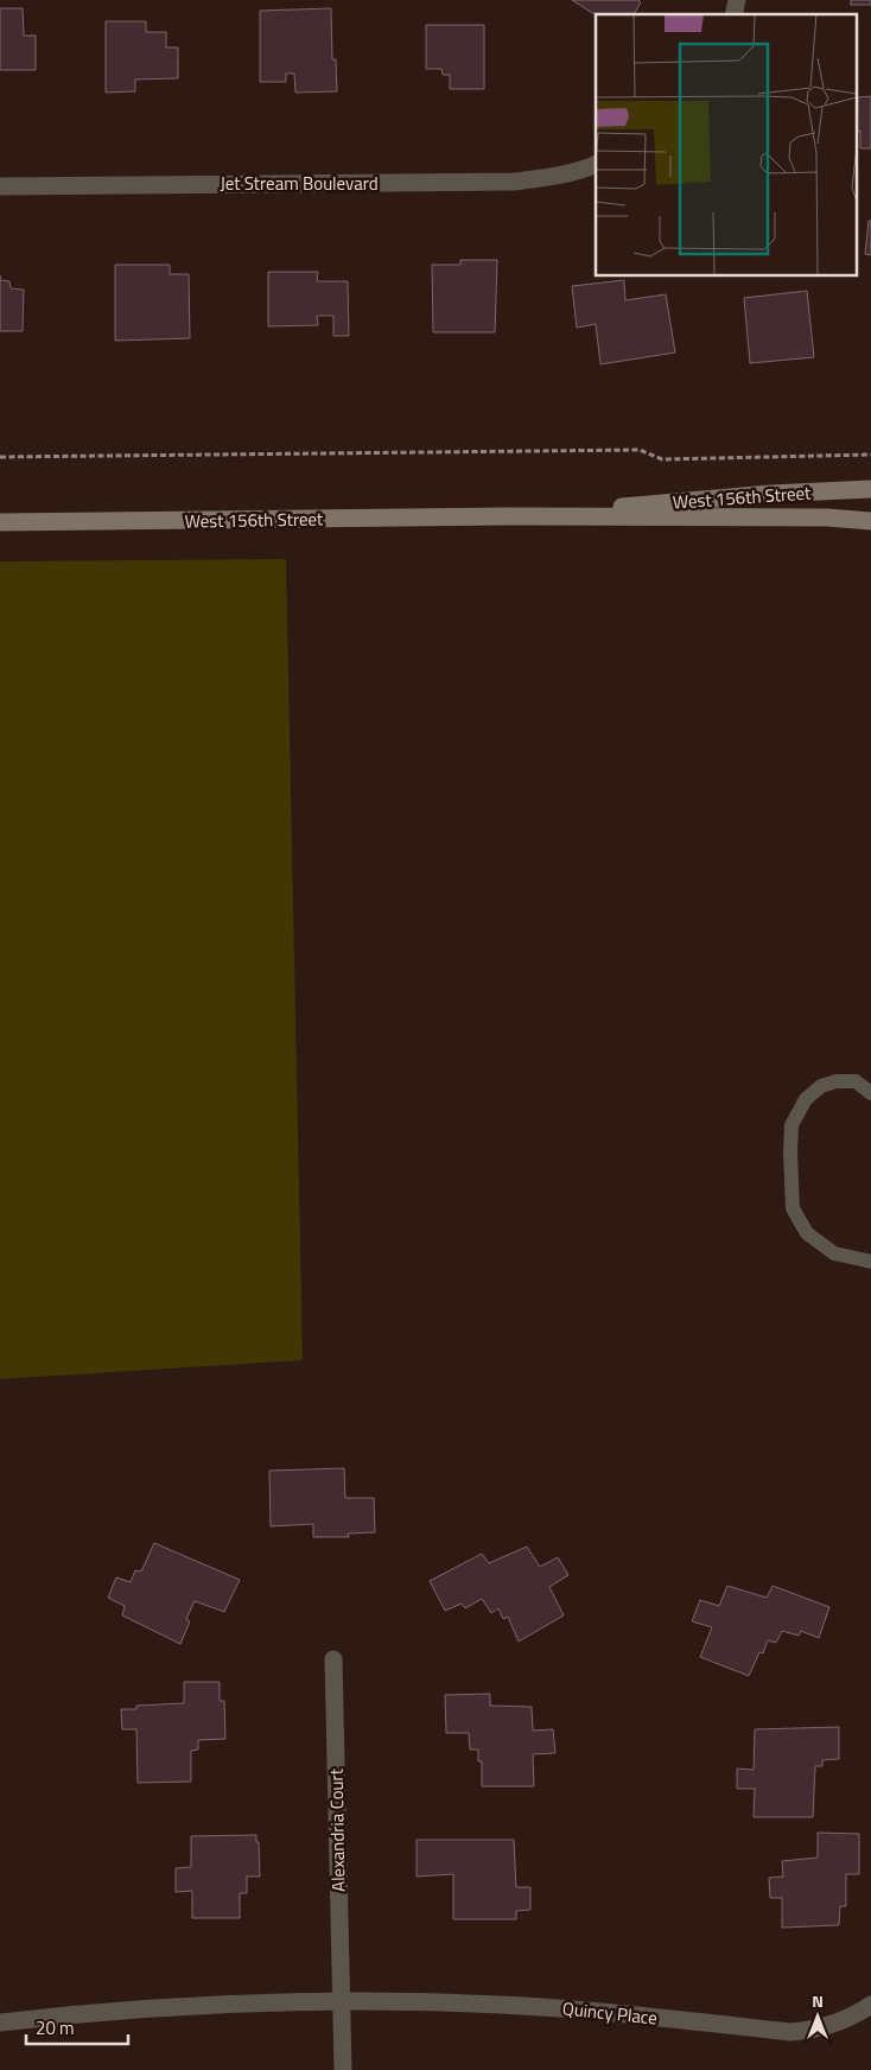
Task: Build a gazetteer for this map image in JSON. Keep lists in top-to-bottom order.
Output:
{
  "streets": {
    "street": [
      "Jet Stream Boulevard",
      "West 156th Street",
      "Alexandria Court",
      "Quincy Place"
    ]
  },
  "crossings": [
    ["Alexandria Court", "Quincy Place"]
  ],
  "scale_bar": "20 m",
  "north": "top"
}
